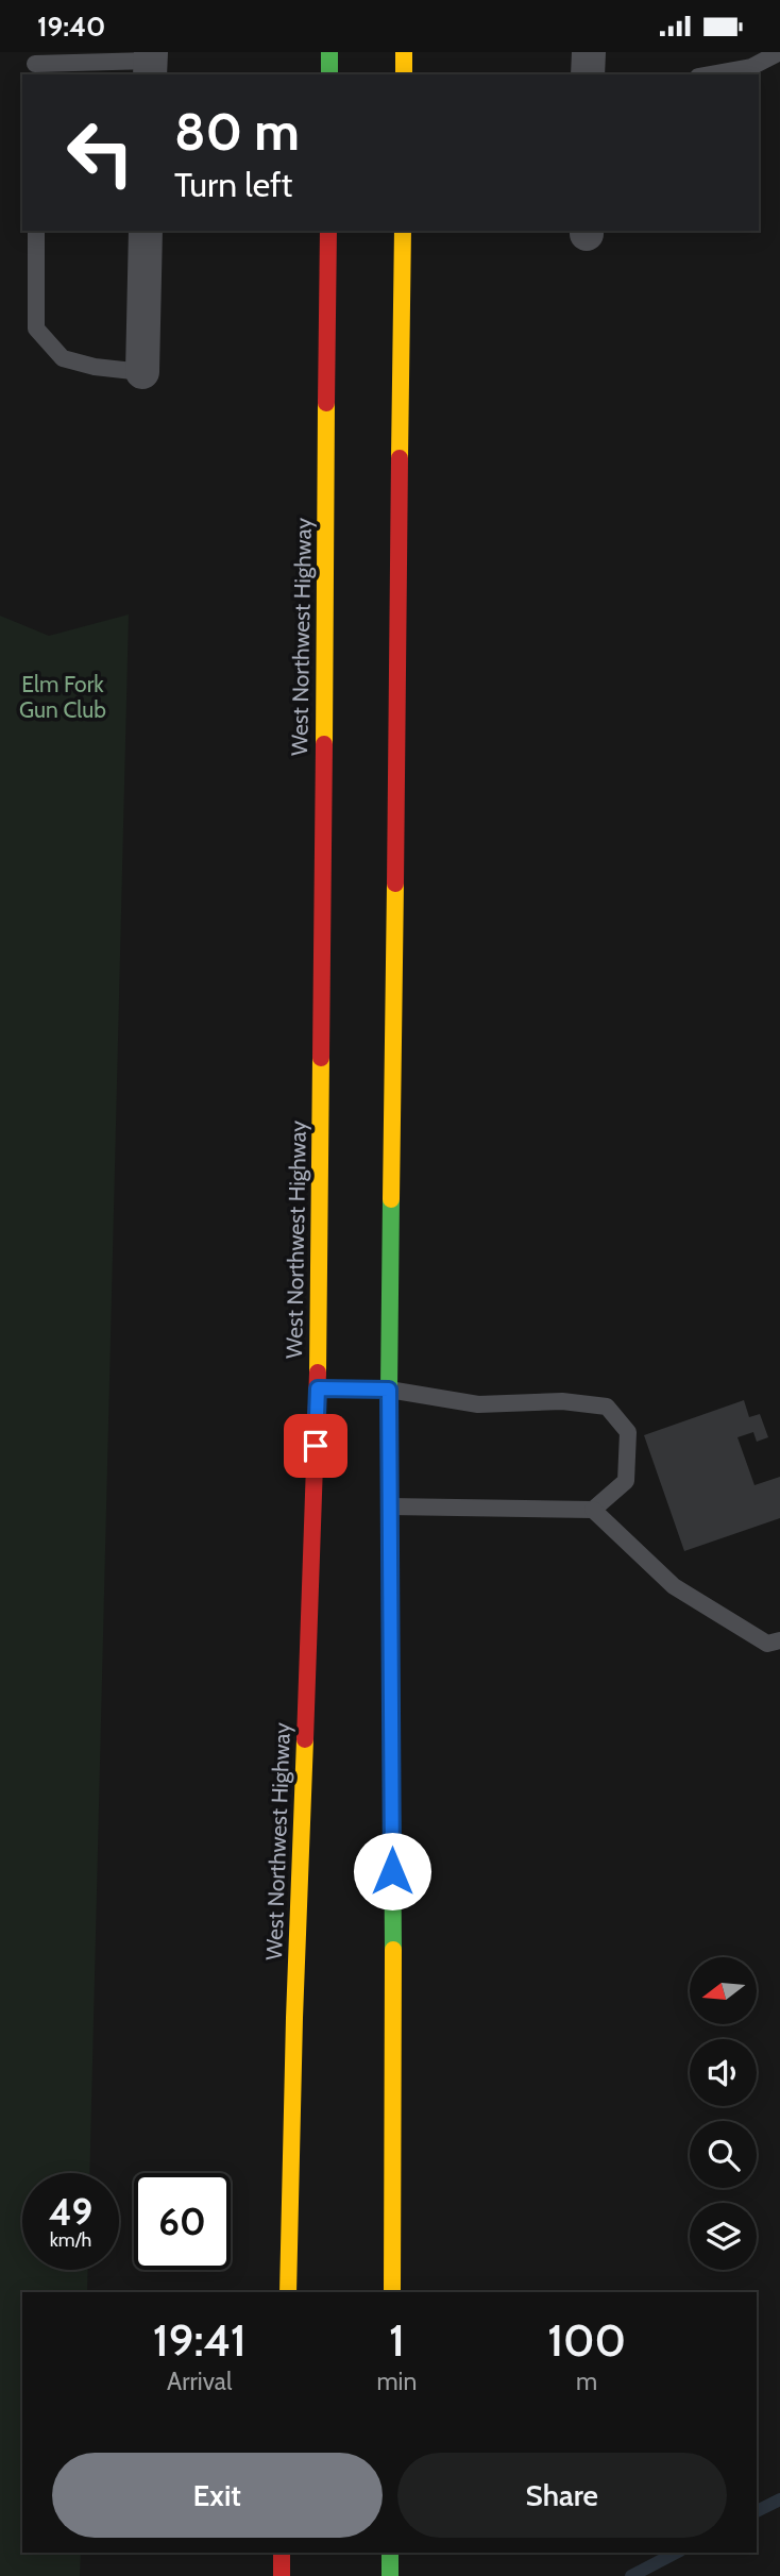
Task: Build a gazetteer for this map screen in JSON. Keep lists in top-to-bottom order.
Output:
{
  "streets": {
    "main road": ["West Northwest Highway"]
  },
  "parks": ["Elm Fork Gun Club"],
  "north": "left",
  "page": {
    "status": "19:40",
    "turn": ["80 m", "Turn left"],
    "speed": "49 km/h",
    "limit": "60",
    "eta": [
      "19:41",
      "Arrival",
      "1",
      "min",
      "100",
      "m"
    ],
    "buttons": ["Exit", "Share"]
  }
}
